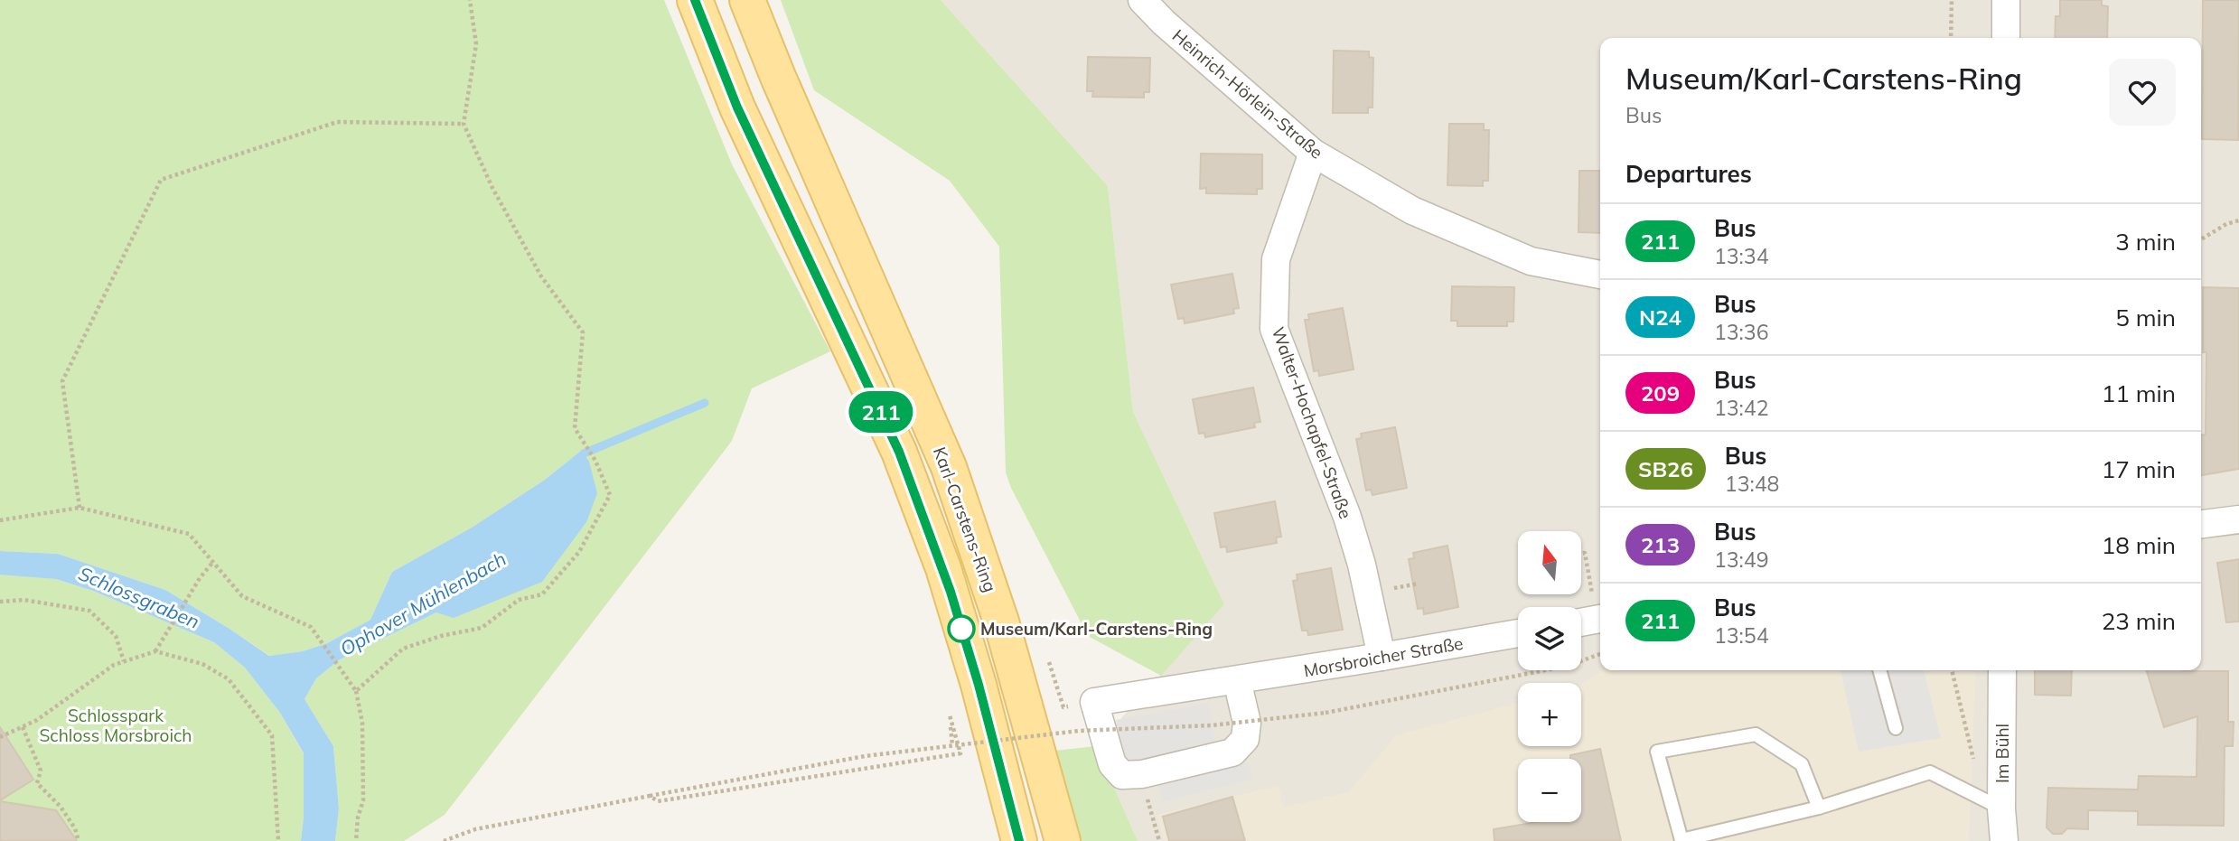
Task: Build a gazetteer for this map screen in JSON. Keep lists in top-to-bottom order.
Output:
{
  "streets": {
    "main road": ["Karl-Carstens-Ring"],
    "street": [
      "Heinrich-Hörlein-Straße",
      "Walter-Hochapfel-Straße",
      "Morsbroicher Straße",
      "Im Bühl"
    ]
  },
  "crossings": [
    ["Heinrich-Hörlein-Straße", "Walter-Hochapfel-Straße"],
    ["Walter-Hochapfel-Straße", "Morsbroicher Straße"]
  ],
  "water": ["Schlossgraben", "Ophover Mühlenbach"],
  "parks": ["Schlosspark Schloss Morsbroich"],
  "places": ["Museum/Karl-Carstens-Ring"],
  "lines": ["bus line 211"],
  "north": "top",
  "page": {
    "on_map": "211",
    "heading": [
      ["Museum/Karl-Carstens-Ring", "Bus"],
      "Departures"
    ],
    "list": [
      {
        "mark": "211",
        "name": "Bus",
        "note": "13:34",
        "value": "3 min"
      },
      {
        "mark": "N24",
        "name": "Bus",
        "note": "13:36",
        "value": "5 min"
      },
      {
        "mark": "209",
        "name": "Bus",
        "note": "13:42",
        "value": "11 min"
      },
      {
        "mark": "SB26",
        "name": "Bus",
        "note": "13:48",
        "value": "17 min"
      },
      {
        "mark": "213",
        "name": "Bus",
        "note": "13:49",
        "value": "18 min"
      },
      {
        "mark": "211",
        "name": "Bus",
        "note": "13:54",
        "value": "23 min"
      }
    ],
    "map_buttons": ["+", "−"]
  }
}
